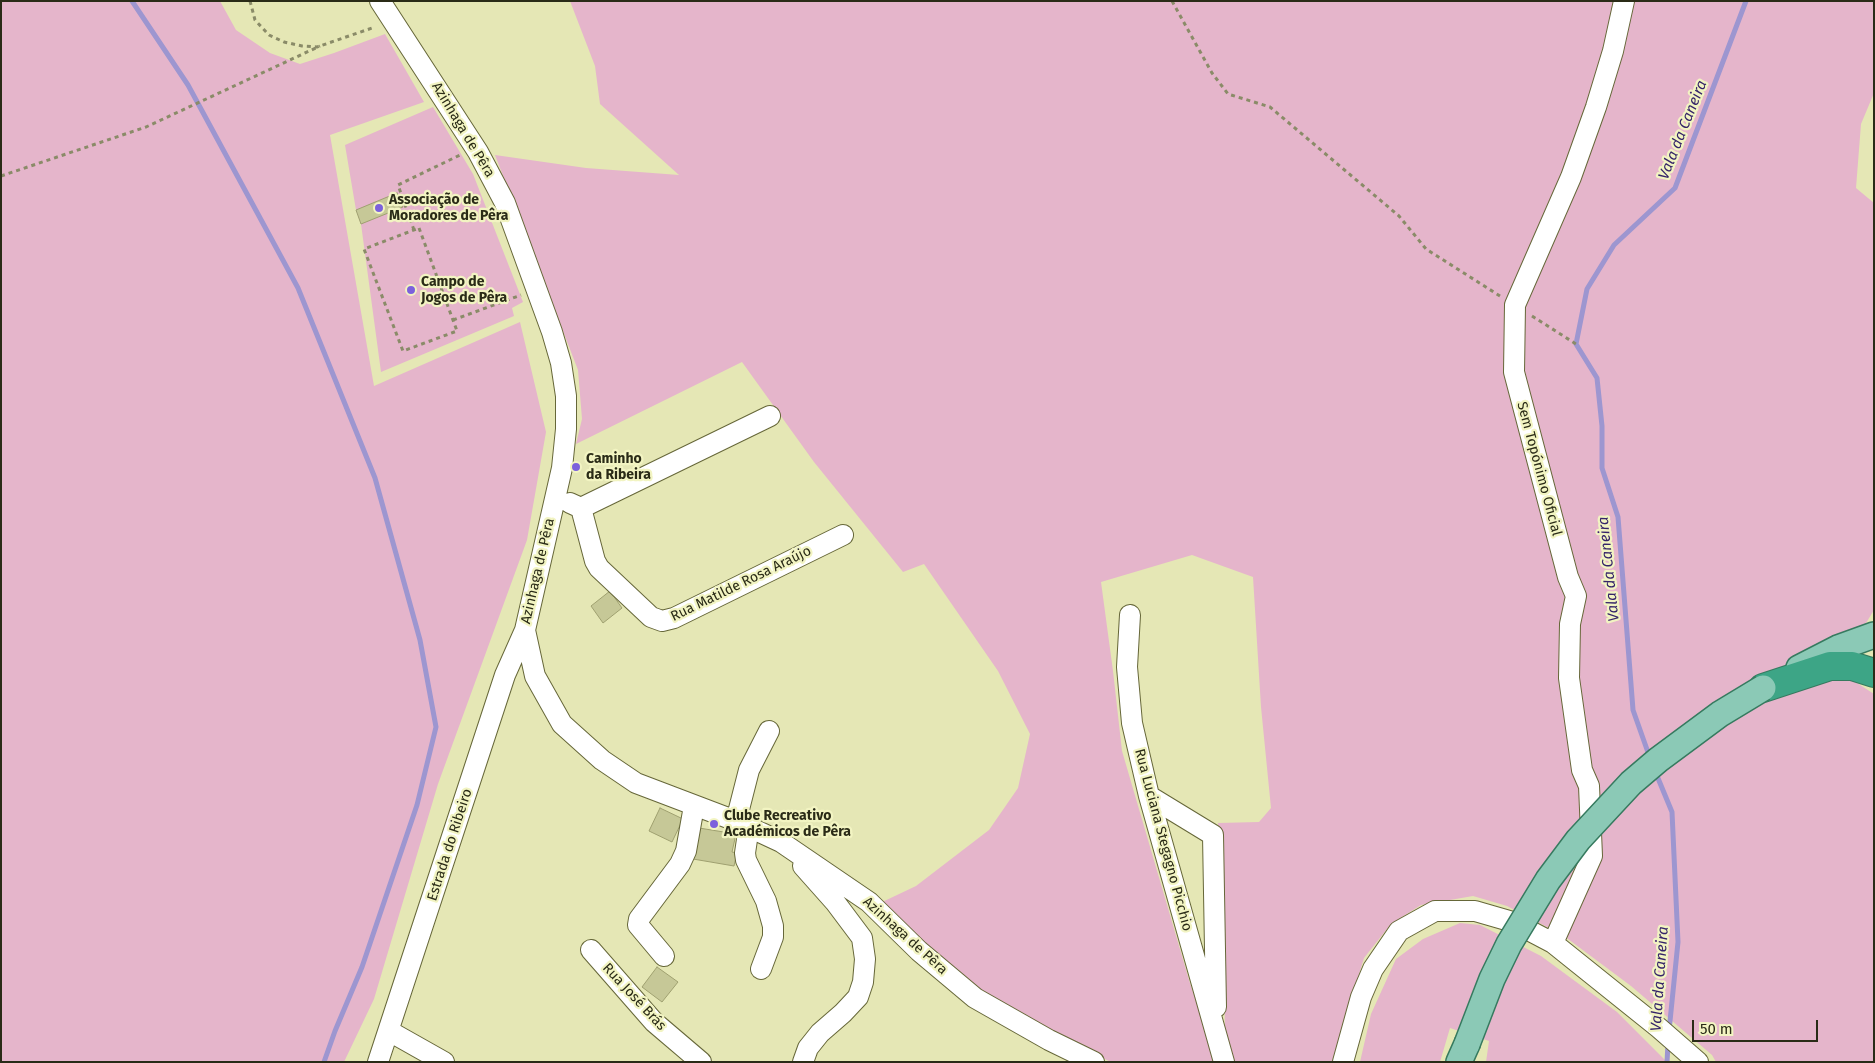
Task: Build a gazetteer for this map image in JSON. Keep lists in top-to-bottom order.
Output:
{
  "streets": {
    "street": [
      "Azinhaga de Pêra",
      "Sem Topónimo Oficial",
      "Rua Matilde Rosa Araújo",
      "Rua Luciana Stegagno Picchio",
      "Estrada do Ribeiro",
      "Rua José Brás"
    ]
  },
  "crossings": [
    ["Azinhaga de Pêra", "Estrada do Ribeiro"]
  ],
  "water": ["Vala da Caneira"],
  "places": [
    "Associação de Moradores de Pêra",
    "Campo de Jogos de Pêra",
    "Caminho da Ribeira",
    "Clube Recreativo Académicos de Pêra"
  ],
  "scale_bar": "50 m"
}
